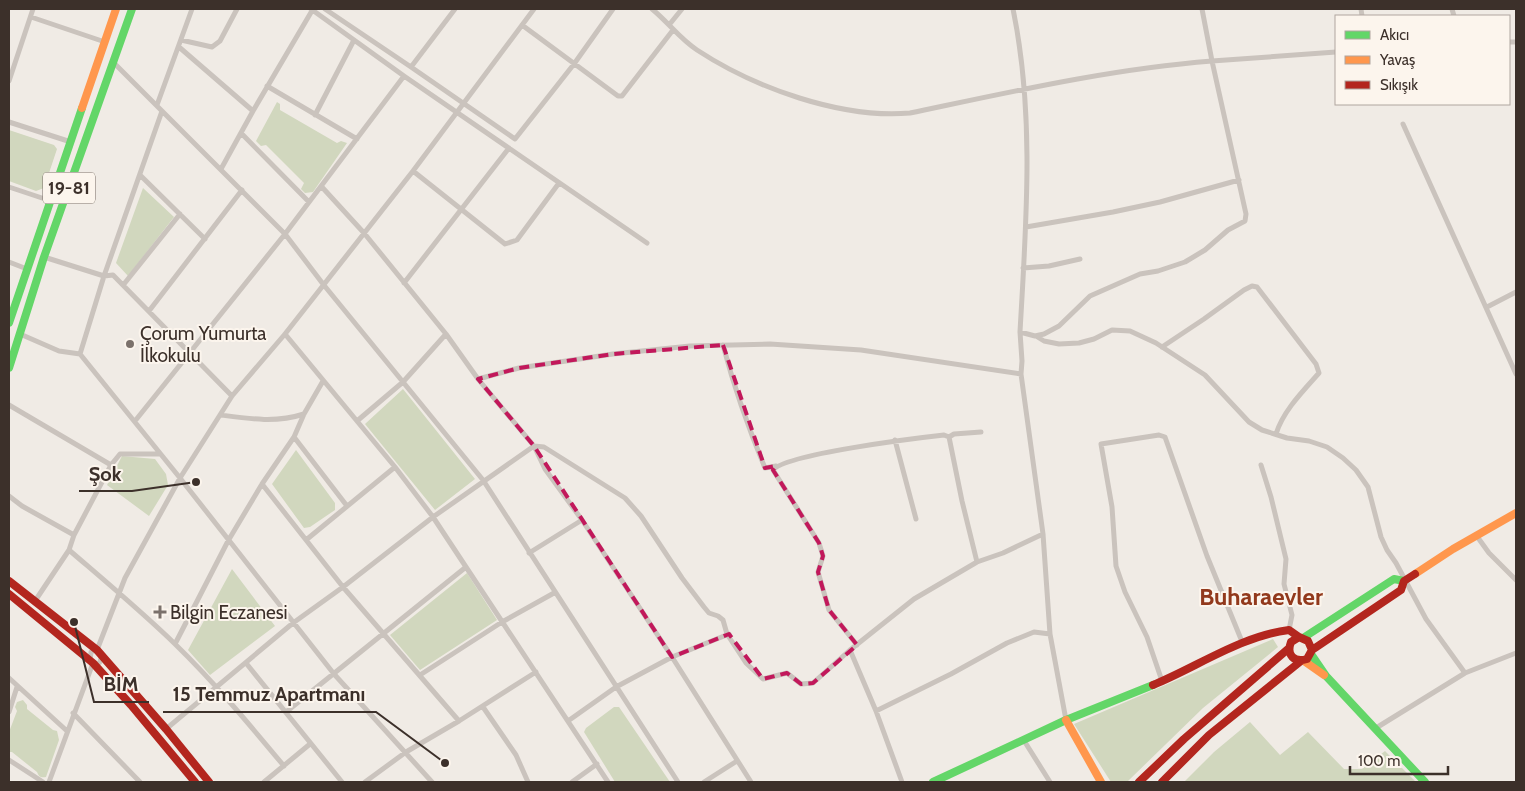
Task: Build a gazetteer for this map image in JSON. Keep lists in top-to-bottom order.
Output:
{
  "streets": {
    "main road": ["19-81"]
  },
  "districts": ["Buharaevler"],
  "places": {
    "other": [
      "Çorum Yumurta İlkokulu",
      "Şok",
      "BİM",
      "15 Temmuz Apartmanı"
    ],
    "health": ["Bilgin Eczanesi"]
  },
  "legend": ["Akıcı", "Yavaş", "Sıkışık"],
  "scale_bar": "100 m"
}
